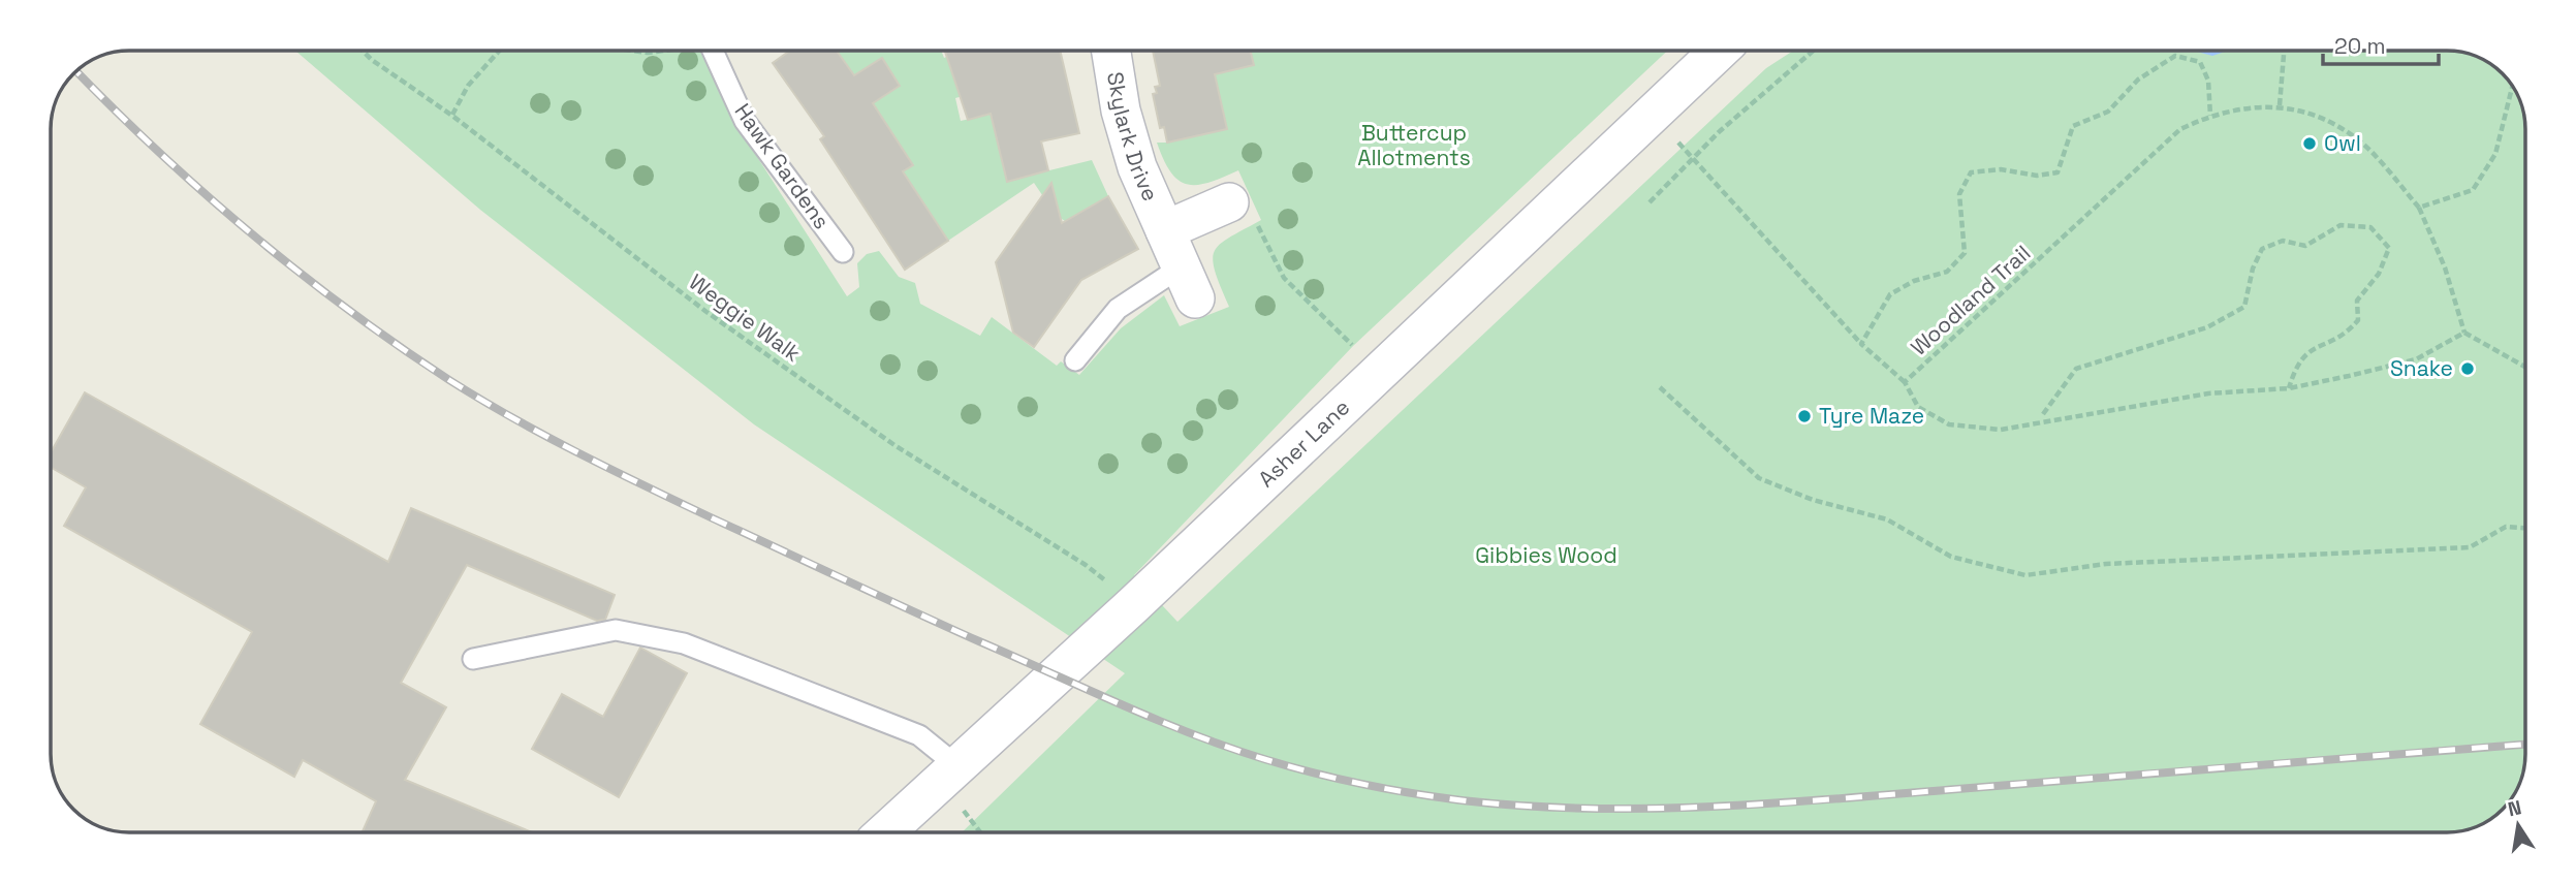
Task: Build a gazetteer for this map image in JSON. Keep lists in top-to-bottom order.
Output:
{
  "streets": {
    "street": ["Skylark Drive", "Asher Lane"],
    "lane": ["Hawk Gardens"],
    "path": ["Woodland Trail", "Weggie Walk"]
  },
  "crossings": [
    ["Weggie Walk", "Asher Lane"]
  ],
  "parks": ["Buttercup Allotments", "Gibbies Wood"],
  "places": ["Owl", "Snake", "Tyre Maze"],
  "scale_bar": "20 m",
  "north": "top"
}
